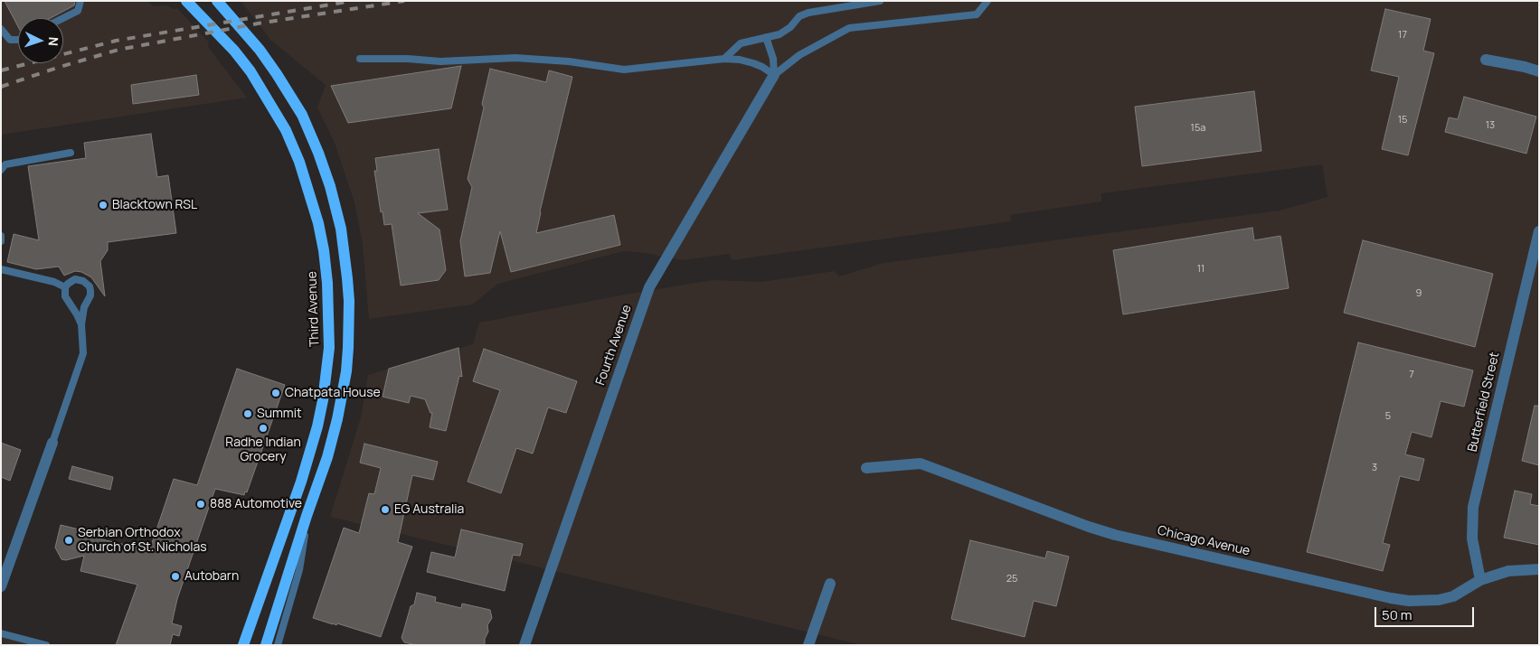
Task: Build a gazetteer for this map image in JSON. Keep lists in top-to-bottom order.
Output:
{
  "streets": {
    "main road": ["Third Avenue"],
    "street": ["Fourth Avenue", "Butterfield Street", "Chicago Avenue"]
  },
  "crossings": [
    ["Butterfield Street", "Chicago Avenue"]
  ],
  "places": [
    "Blacktown RSL",
    "Chatpata House",
    "Summit",
    "Radhe Indian Grocery",
    "888 Automotive",
    "EG Australia",
    "Serbian Orthodox Church of St. Nicholas",
    "Autobarn"
  ],
  "house_numbers": [
    "17",
    "15",
    "13",
    "15a",
    "11",
    "9",
    "7",
    "5",
    "3",
    "25"
  ],
  "scale_bar": "50 m",
  "north": "right"
}
